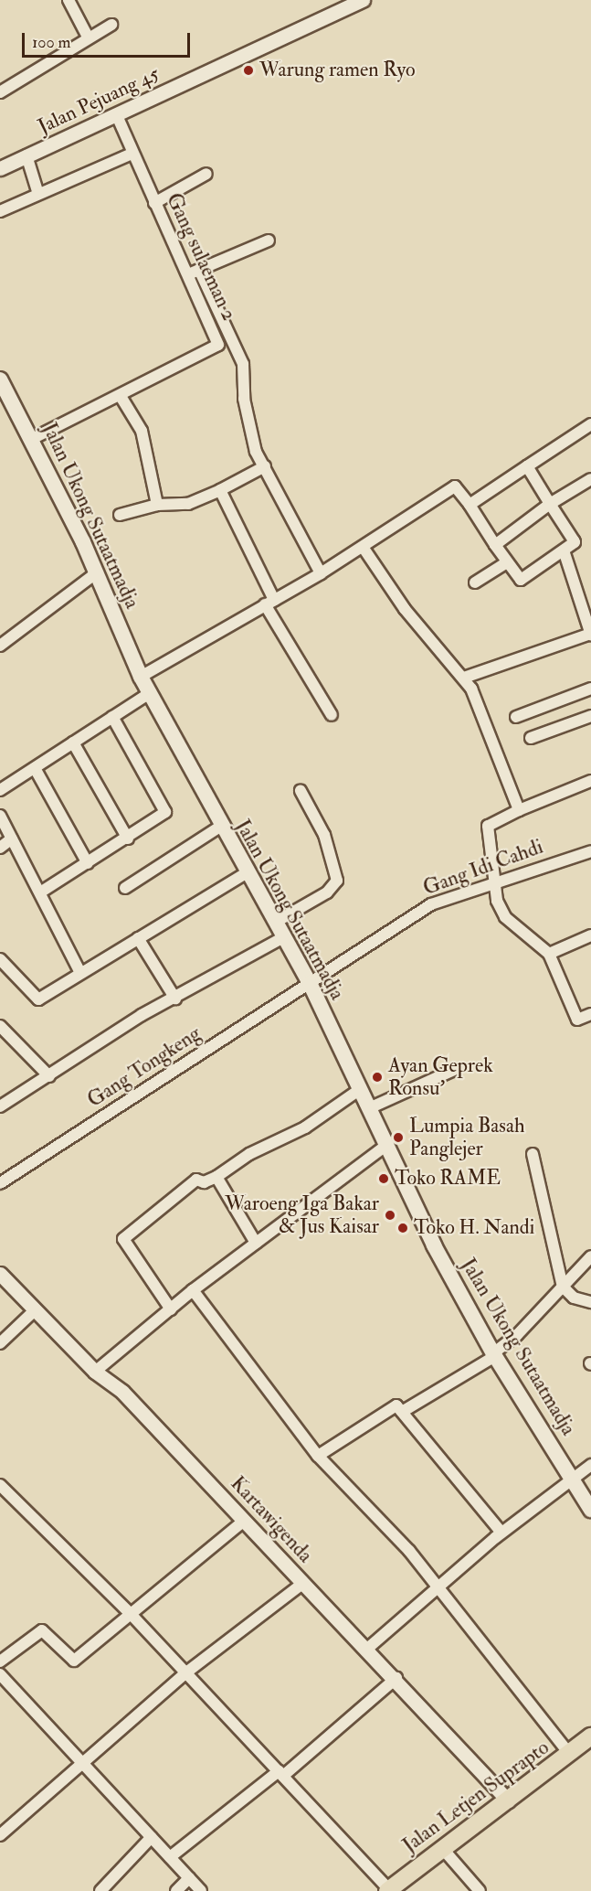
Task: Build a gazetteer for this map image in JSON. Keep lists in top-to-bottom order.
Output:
{
  "streets": {
    "main road": ["Jalan Ukong Sutaatmadja", "Jalan Letjen Suprapto"],
    "street": [
      "Jalan Pejuang 45",
      "Gang sulaeman 2",
      "Gang Idi Cahdi",
      "Gang Tongkeng",
      "Kartawigenda"
    ]
  },
  "crossings": [
    ["Jalan Pejuang 45", "Gang sulaeman 2"],
    ["Gang sulaeman 2", "Jalan Ukong Sutaatmadja"],
    ["Jalan Ukong Sutaatmadja", "Gang Idi Cahdi"],
    ["Jalan Ukong Sutaatmadja", "Gang Tongkeng"],
    ["Gang Idi Cahdi", "Gang Tongkeng"],
    ["Kartawigenda", "Jalan Letjen Suprapto"]
  ],
  "places": [
    "Warung ramen Ryo",
    "Ayan Geprek Ronsu'",
    "Lumpia Basah Panglejer",
    "Toko RAME",
    "Waroeng Iga Bakar & Jus Kaisar",
    "Toko H. Nandi"
  ],
  "scale_bar": "100 m"
}
